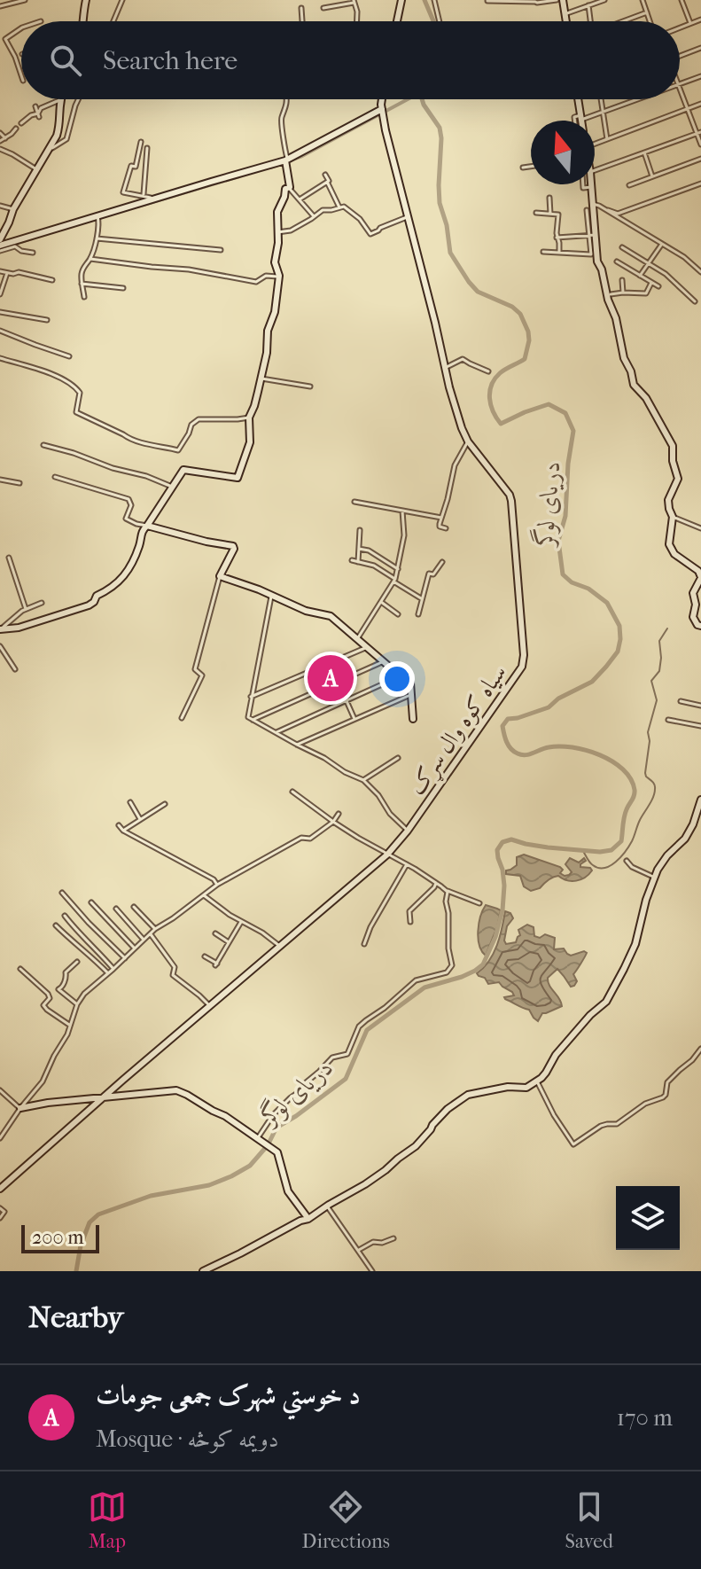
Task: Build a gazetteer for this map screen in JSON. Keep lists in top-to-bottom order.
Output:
{
  "streets": {
    "street": ["سیاه کوه وال سړک"]
  },
  "water": ["دریای لوگر"],
  "scale_bar": "200 m",
  "north": "top",
  "page": {
    "search": "Search here",
    "pins": "A",
    "scale": "200 m",
    "heading": "Nearby",
    "list": [
      {
        "mark": "A",
        "name": "د خوستي شهرک جمعی جومات",
        "note": "Mosque · دویمه کوڅه",
        "value": "170 m"
      }
    ],
    "nav": ["Map", "Directions", "Saved"]
  }
}
